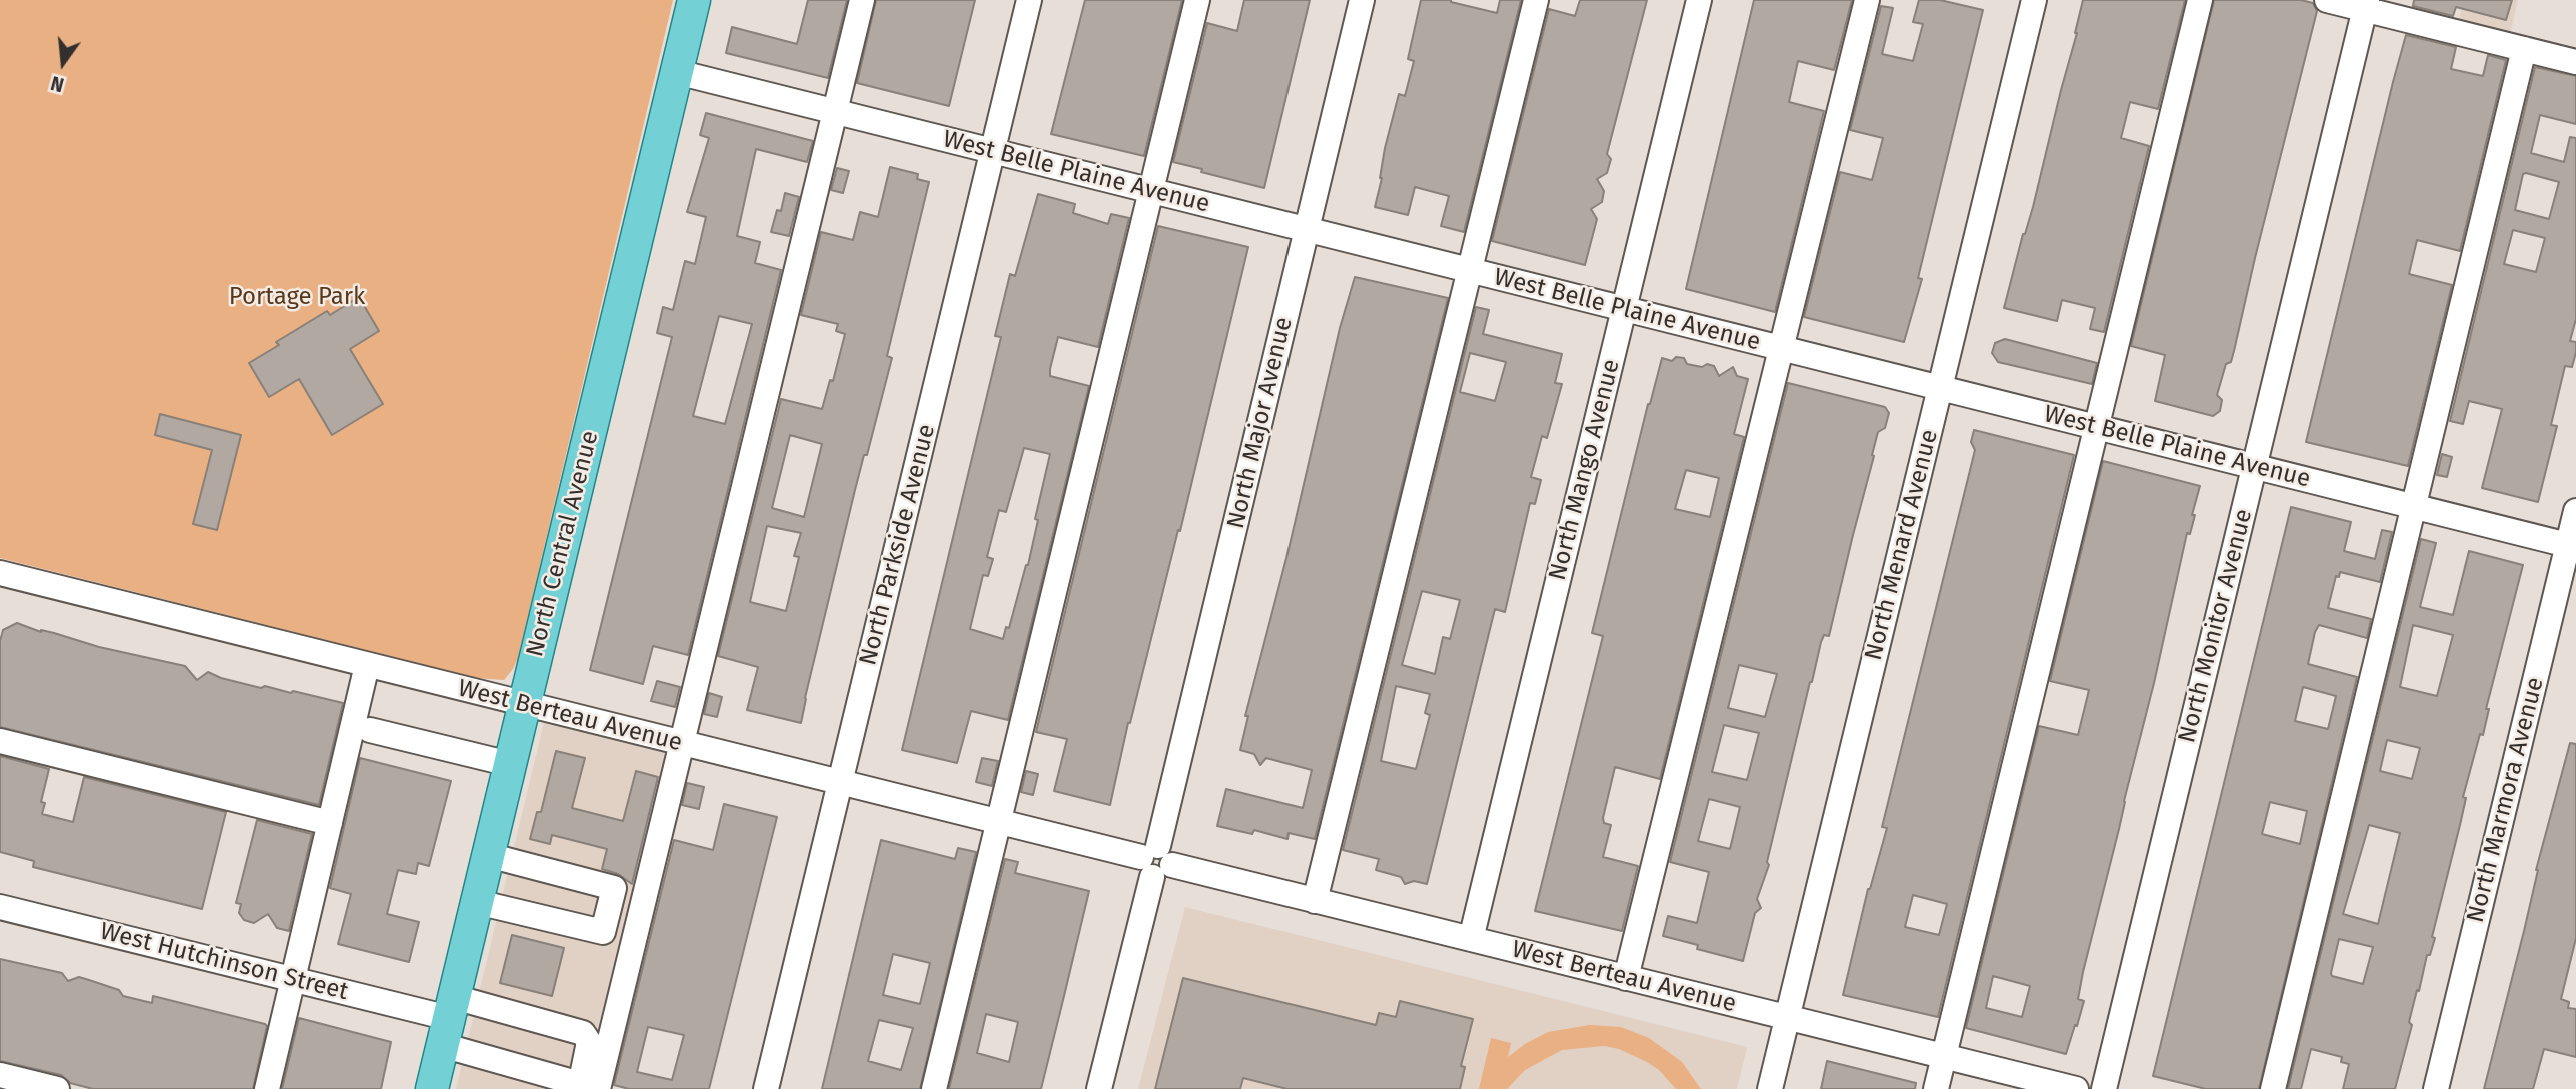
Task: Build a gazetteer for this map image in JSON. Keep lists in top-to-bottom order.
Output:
{
  "streets": {
    "main road": ["North Central Avenue"],
    "street": [
      "West Belle Plaine Avenue",
      "North Major Avenue",
      "North Mango Avenue",
      "North Parkside Avenue",
      "North Menard Avenue",
      "North Monitor Avenue",
      "West Berteau Avenue",
      "North Marmora Avenue",
      "West Hutchinson Street"
    ]
  },
  "crossings": [
    ["West Belle Plaine Avenue", "North Major Avenue"],
    ["West Belle Plaine Avenue", "North Mango Avenue"],
    ["West Belle Plaine Avenue", "North Central Avenue"],
    ["West Belle Plaine Avenue", "North Parkside Avenue"],
    ["West Belle Plaine Avenue", "North Menard Avenue"],
    ["West Belle Plaine Avenue", "North Monitor Avenue"],
    ["West Belle Plaine Avenue", "North Marmora Avenue"],
    ["North Major Avenue", "West Berteau Avenue"],
    ["North Mango Avenue", "West Berteau Avenue"],
    ["North Central Avenue", "West Berteau Avenue"],
    ["North Central Avenue", "West Hutchinson Street"],
    ["North Parkside Avenue", "West Berteau Avenue"],
    ["North Menard Avenue", "West Berteau Avenue"]
  ],
  "parks": ["Portage Park"],
  "north": "bottom"
}
